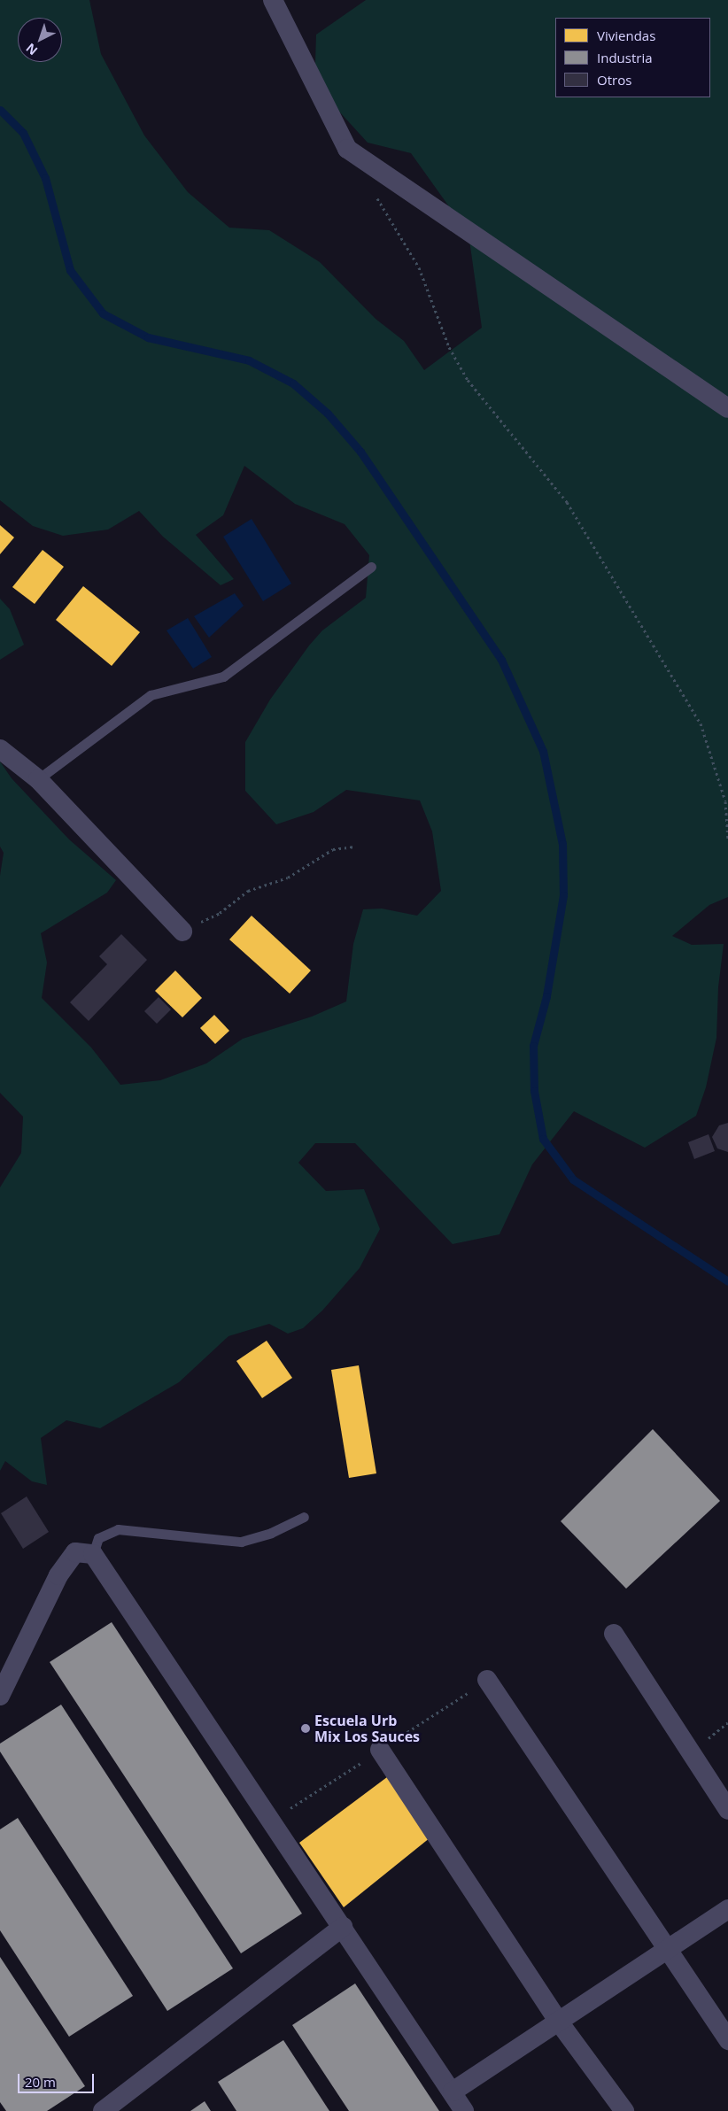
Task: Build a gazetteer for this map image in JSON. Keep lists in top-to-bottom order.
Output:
{
  "places": ["Escuela Urb Mix Los Sauces"],
  "legend": ["Viviendas", "Industria", "Otros"],
  "scale_bar": "20 m",
  "north": "bottom left"
}
